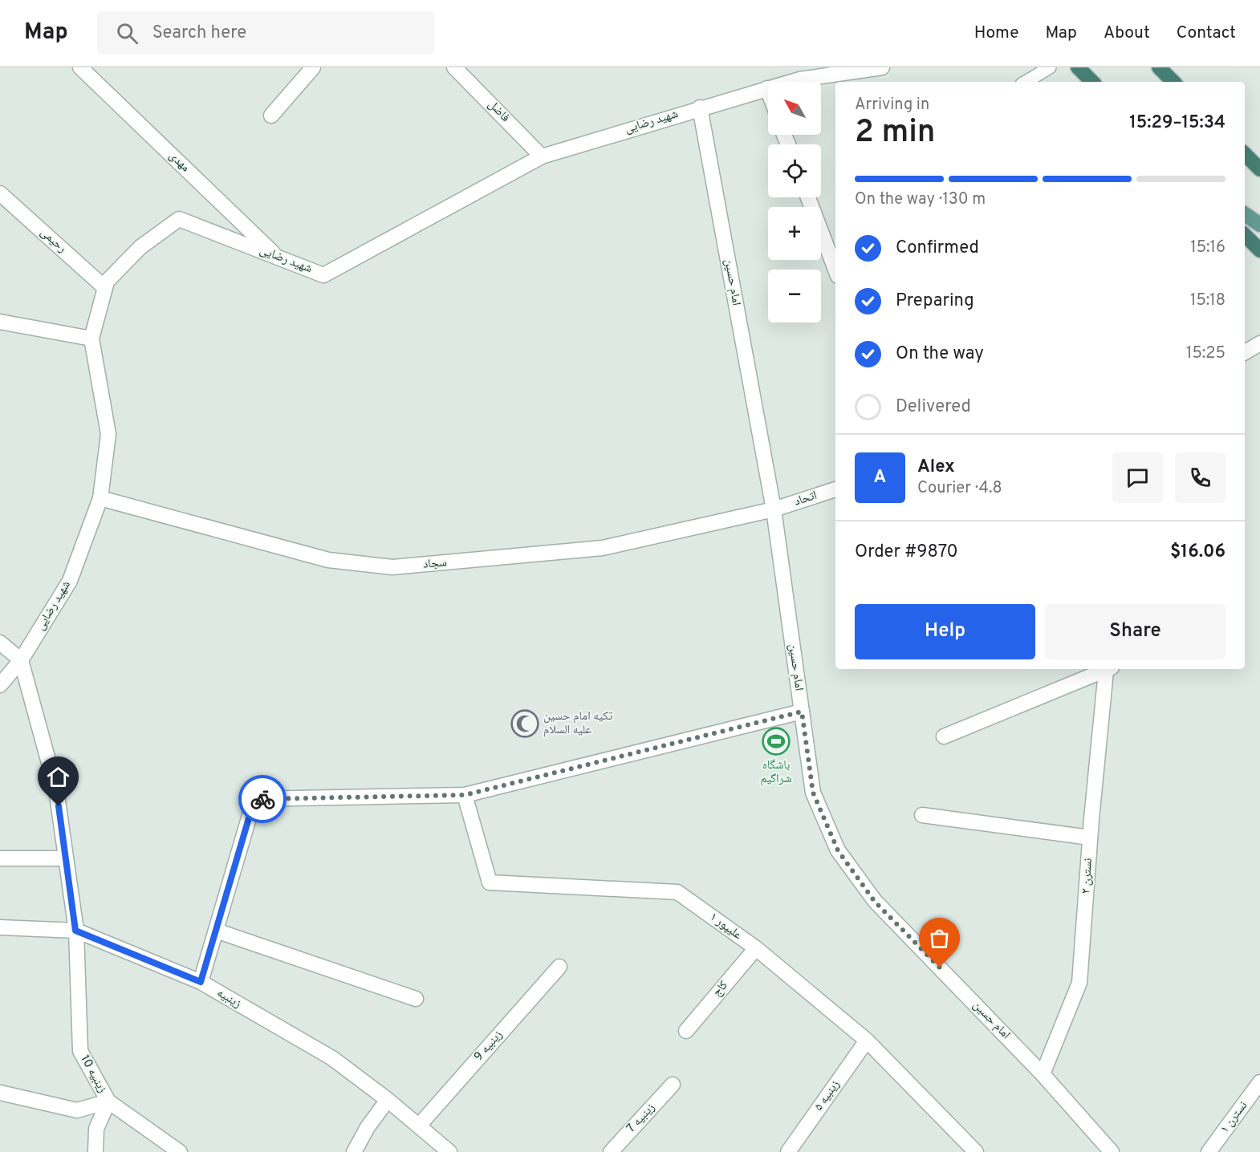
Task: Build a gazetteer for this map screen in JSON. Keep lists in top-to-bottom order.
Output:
{
  "streets": {
    "street": [
      "فاضل",
      "شهید رضایی",
      "مهدی",
      "رحیمی",
      "امام حسین",
      "اتحاد",
      "سجاد",
      "نسترن ۲",
      "علیپور ۱",
      "کاج",
      "زینبیه",
      "زینبیه 9",
      "زینبیه 10",
      "زینبیه ۵",
      "نسترن ۱",
      "زینبیه 7"
    ]
  },
  "crossings": [
    ["فاضل", "شهید رضایی"],
    ["شهید رضایی", "مهدی"],
    ["شهید رضایی", "رحیمی"],
    ["شهید رضایی", "امام حسین"],
    ["شهید رضایی", "سجاد"],
    ["امام حسین", "اتحاد"],
    ["امام حسین", "سجاد"],
    ["امام حسین", "نسترن ۲"],
    ["اتحاد", "سجاد"],
    ["علیپور ۱", "کاج"],
    ["علیپور ۱", "زینبیه ۵"],
    ["زینبیه", "زینبیه 9"],
    ["زینبیه", "زینبیه 10"]
  ],
  "places": {
    "mosque": ["تکیه امام حسین علیه السلام"],
    "sports": ["باشگاه شراگیم"]
  },
  "north": "top left",
  "page": {
    "header": "Map",
    "search": "Search here",
    "nav": [
      "Home",
      "Map",
      "About",
      "Contact"
    ],
    "map_buttons": ["+", "−"],
    "heading": ["2 min", "Arriving in", "15:29–15:34"],
    "panel": [
      "Alex",
      "Courier · 4.8",
      "Order #9870",
      "$16.06"
    ],
    "bar": "On the way · 130 m",
    "list": [
      ["Confirmed", "15:16"],
      ["Preparing", "15:18"],
      ["On the way", "15:25"],
      "Delivered"
    ],
    "round": "A",
    "buttons": ["Help", "Share"]
  }
}
